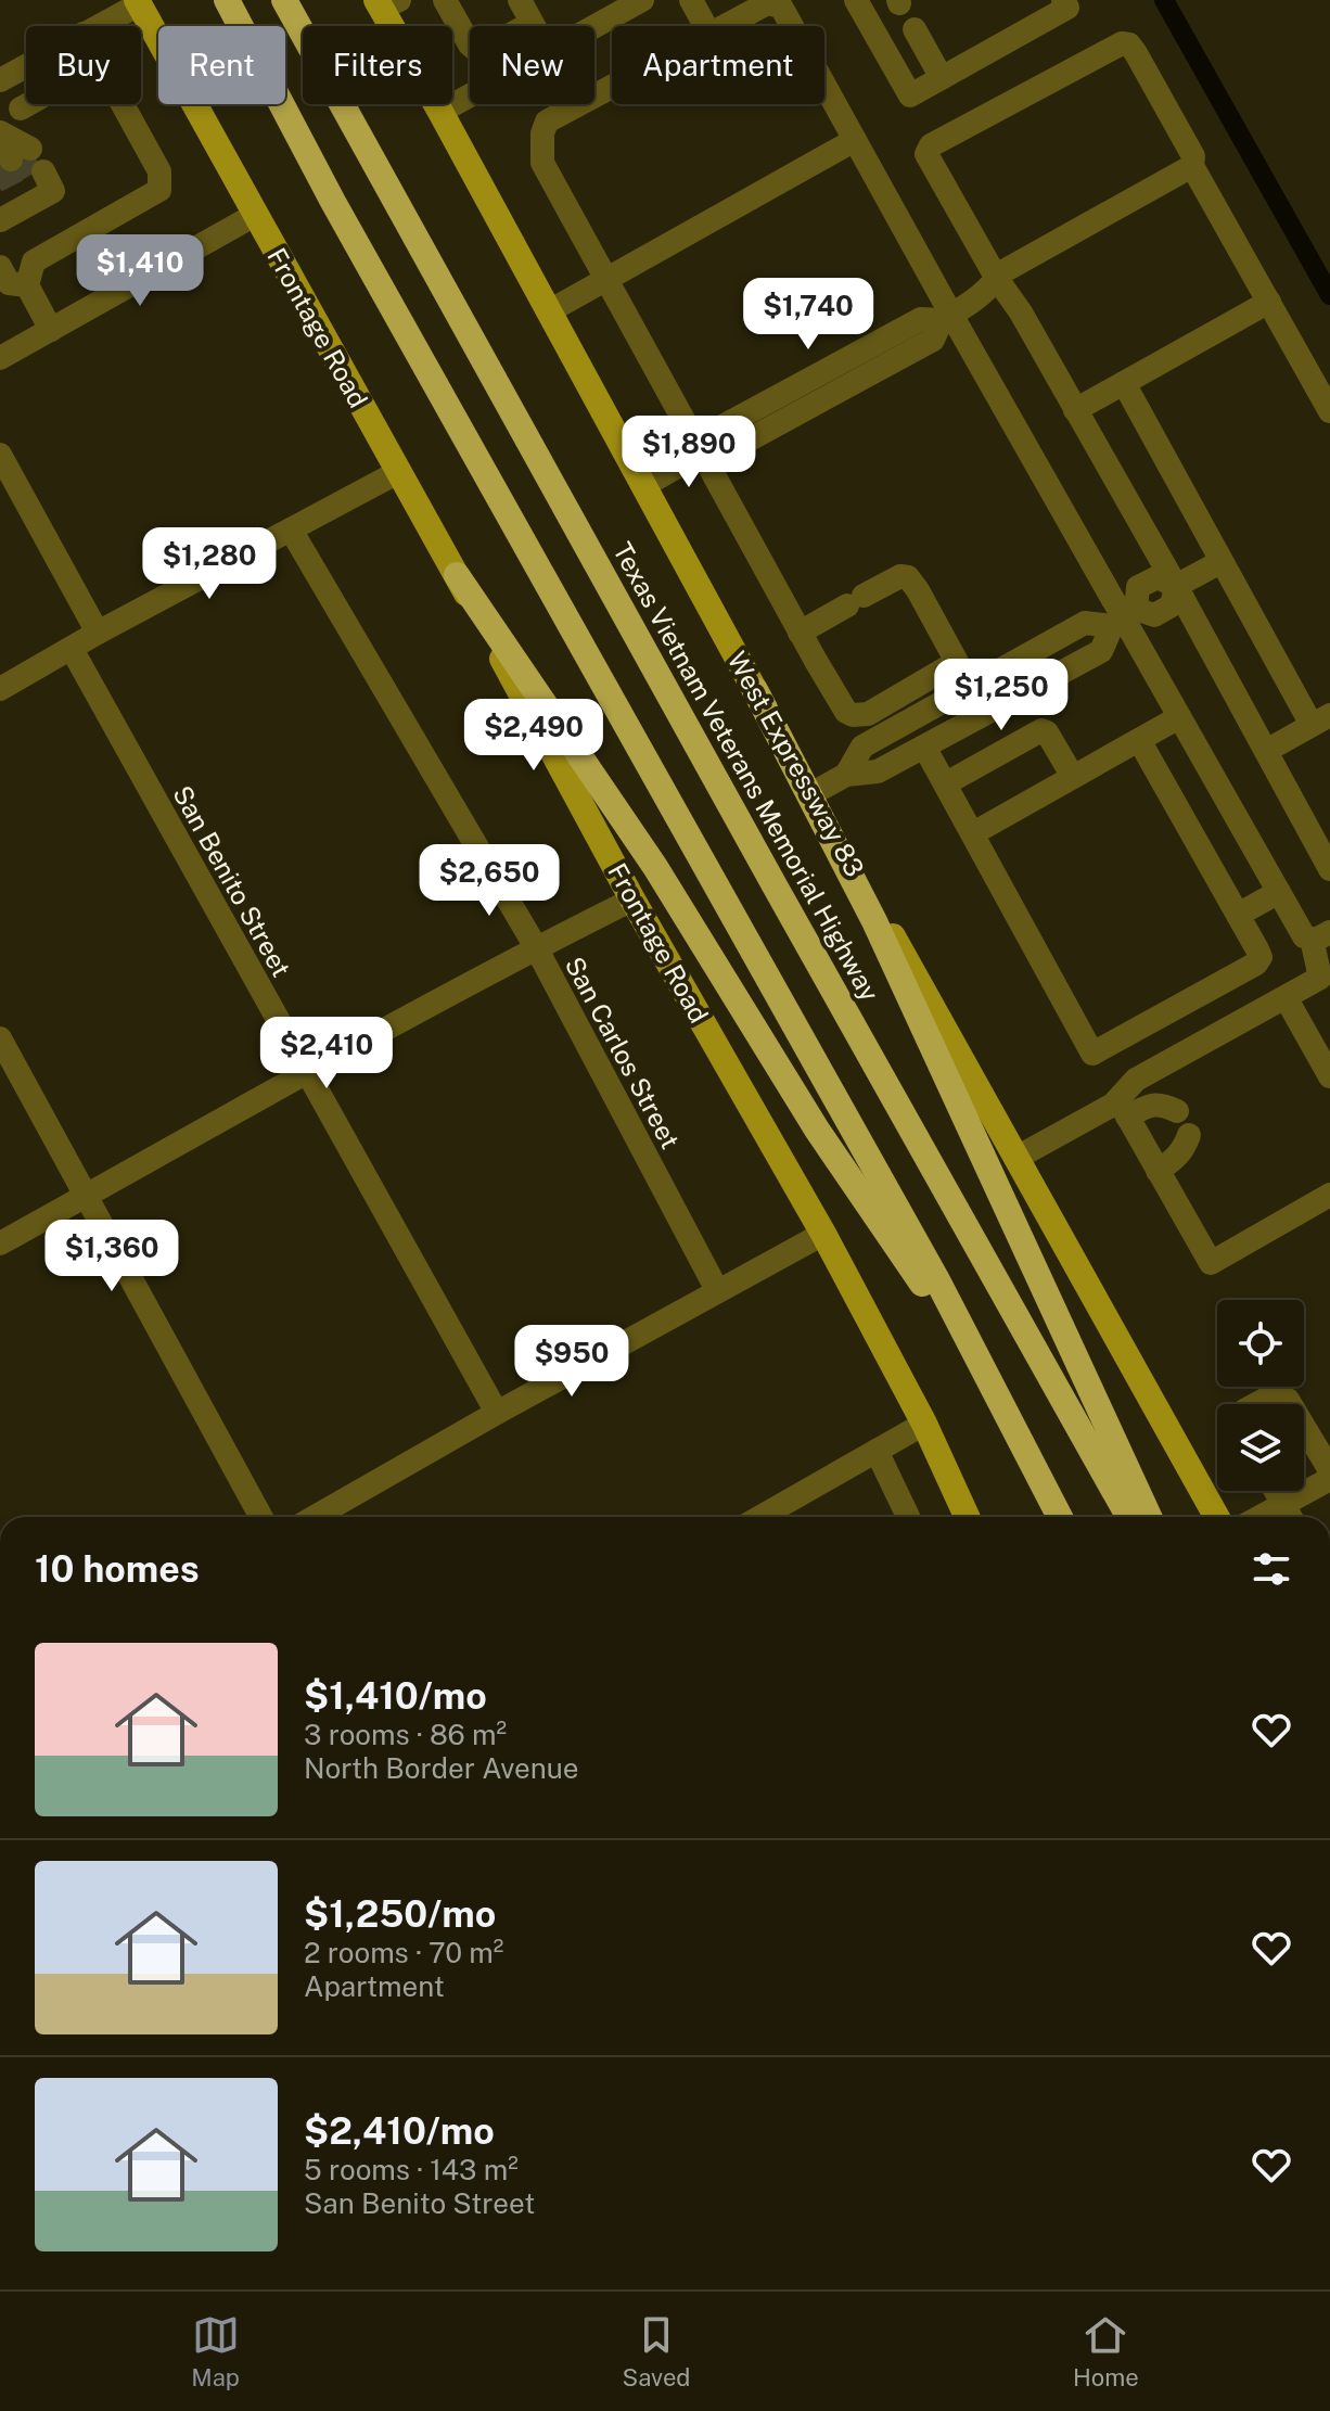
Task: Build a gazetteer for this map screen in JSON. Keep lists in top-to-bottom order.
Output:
{
  "streets": {
    "highway": ["Texas Vietnam Veterans Memorial Highway"],
    "main road": ["Frontage Road", "West Expressway 83"],
    "street": ["San Benito Street", "San Carlos Street"]
  },
  "page": {
    "chip": [
      "Buy",
      "Rent",
      "Filters",
      "New",
      "Apartment"
    ],
    "price": [
      "$1,410",
      "$1,740",
      "$1,890",
      "$1,280",
      "$1,250",
      "$2,490",
      "$2,650",
      "$2,410",
      "$1,360",
      "$950"
    ],
    "heading": "10 homes",
    "list": [
      {
        "name": "$1,410/mo",
        "note": "3 rooms · 86 m² · North Border Avenue"
      },
      {
        "name": "$1,250/mo",
        "note": "2 rooms · 70 m² · Apartment"
      },
      {
        "name": "$2,410/mo",
        "note": "5 rooms · 143 m² · San Benito Street"
      }
    ],
    "tabs": ["Map", "Saved", "Home"]
  }
}
